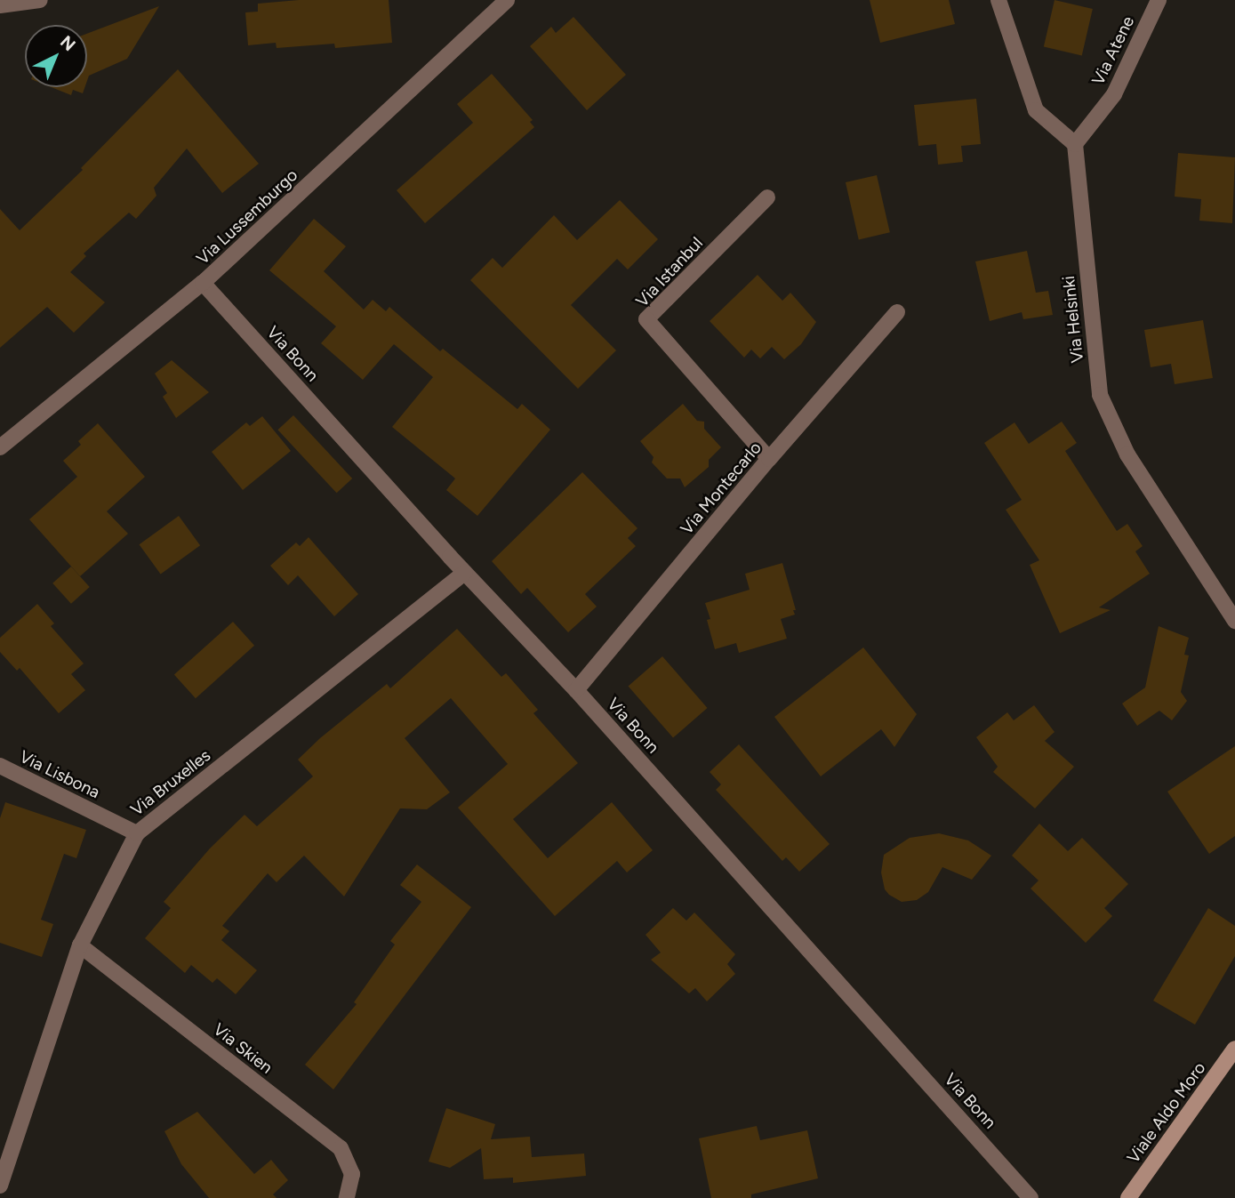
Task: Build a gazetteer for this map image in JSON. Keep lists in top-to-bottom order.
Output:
{
  "streets": {
    "main road": ["Viale Aldo Moro"],
    "street": [
      "Via Atene",
      "Via Lussemburgo",
      "Via Istanbul",
      "Via Helsinki",
      "Via Bonn",
      "Via Montecarlo",
      "Via Lisbona",
      "Via Bruxelles",
      "Via Skien"
    ]
  },
  "crossings": [
    ["Via Atene", "Via Helsinki"],
    ["Via Lussemburgo", "Via Bonn"],
    ["Via Istanbul", "Via Montecarlo"],
    ["Via Bonn", "Via Montecarlo"],
    ["Via Bonn", "Via Bruxelles"],
    ["Via Lisbona", "Via Bruxelles"],
    ["Via Bruxelles", "Via Skien"]
  ],
  "north": "top right"
}
